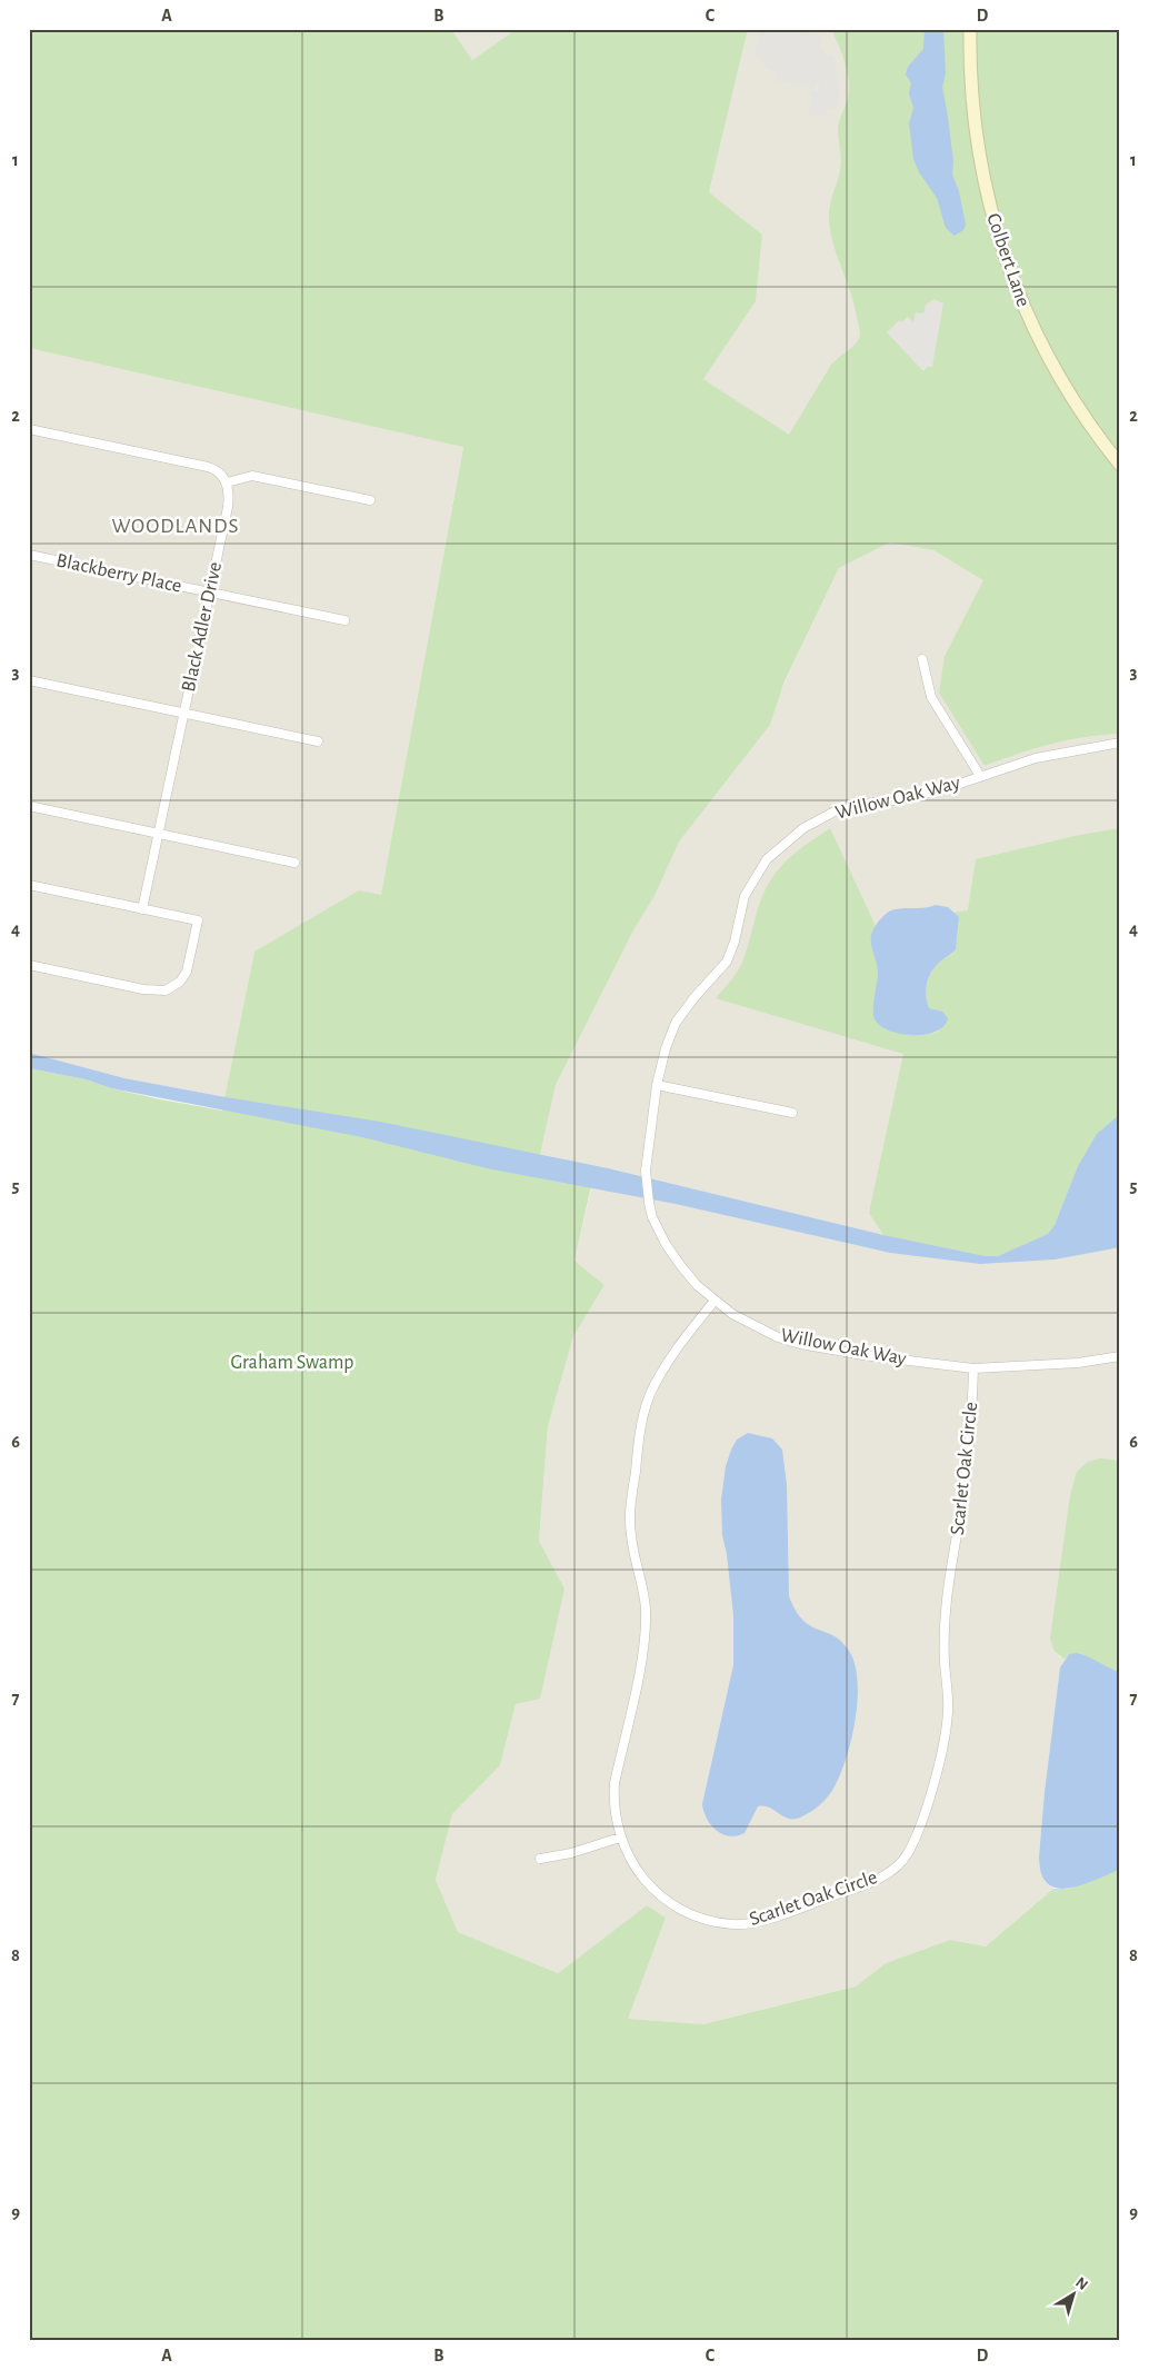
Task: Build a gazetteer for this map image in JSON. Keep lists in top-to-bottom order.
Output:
{
  "streets": {
    "street": [
      "Colbert Lane",
      "Blackberry Place",
      "Black Adler Drive",
      "Willow Oak Way",
      "Scarlet Oak Circle"
    ]
  },
  "crossings": [
    ["Blackberry Place", "Black Adler Drive"],
    ["Willow Oak Way", "Scarlet Oak Circle"]
  ],
  "districts": ["WOODLANDS"],
  "parks": ["Graham Swamp"],
  "north": "top right",
  "grid": {
    "columns": [
      "A",
      "B",
      "C",
      "D"
    ],
    "rows": [
      "1",
      "2",
      "3",
      "4",
      "5",
      "6",
      "7",
      "8",
      "9"
    ]
  }
}
